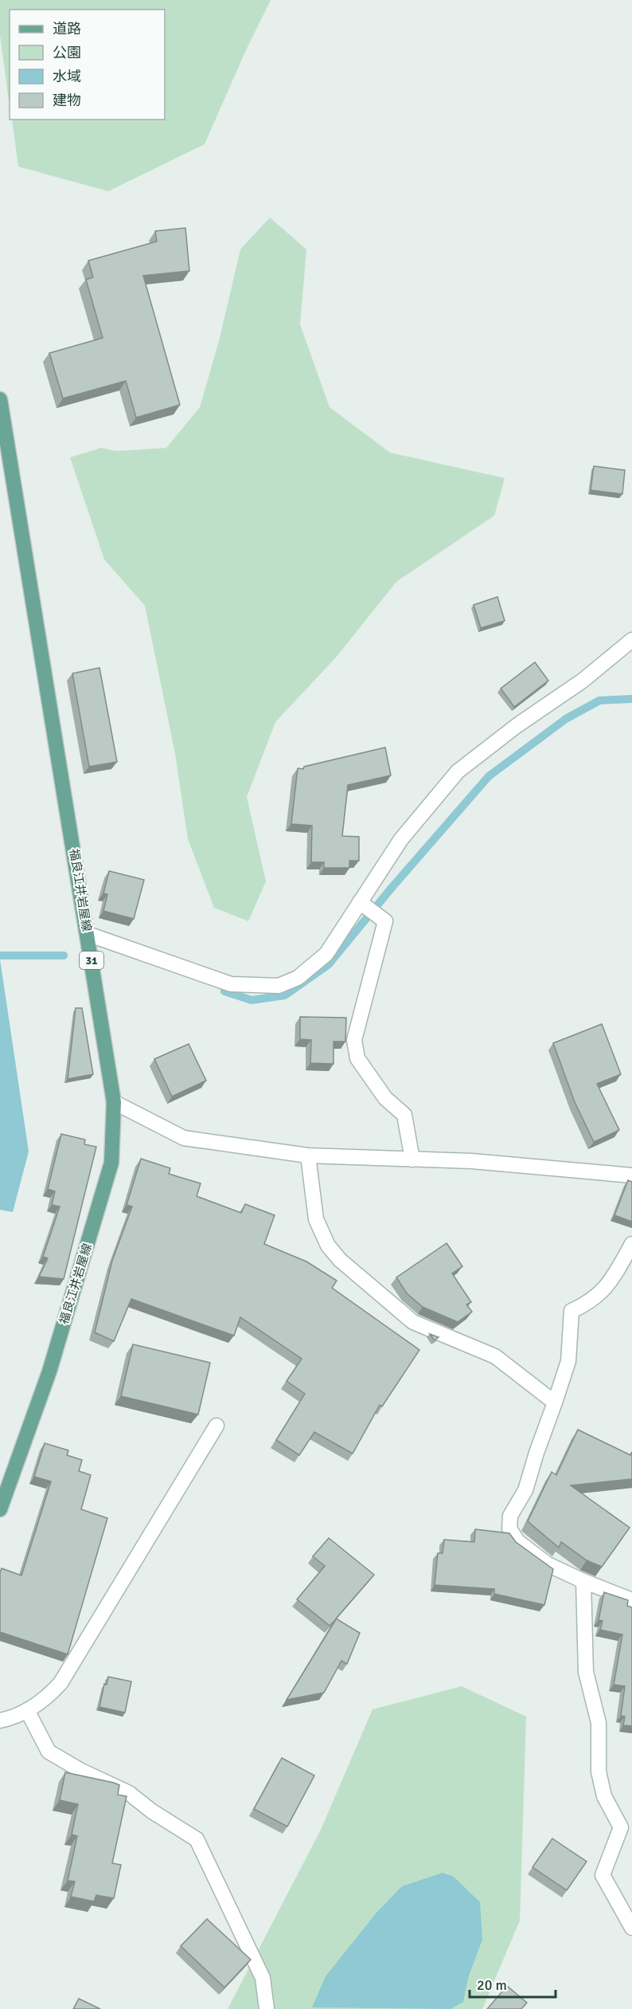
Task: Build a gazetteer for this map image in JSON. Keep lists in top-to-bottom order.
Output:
{
  "streets": {
    "main road": ["福良江井岩屋線", "31"]
  },
  "legend": [
    "道路",
    "公園",
    "水域",
    "建物"
  ],
  "scale_bar": "20 m"
}
